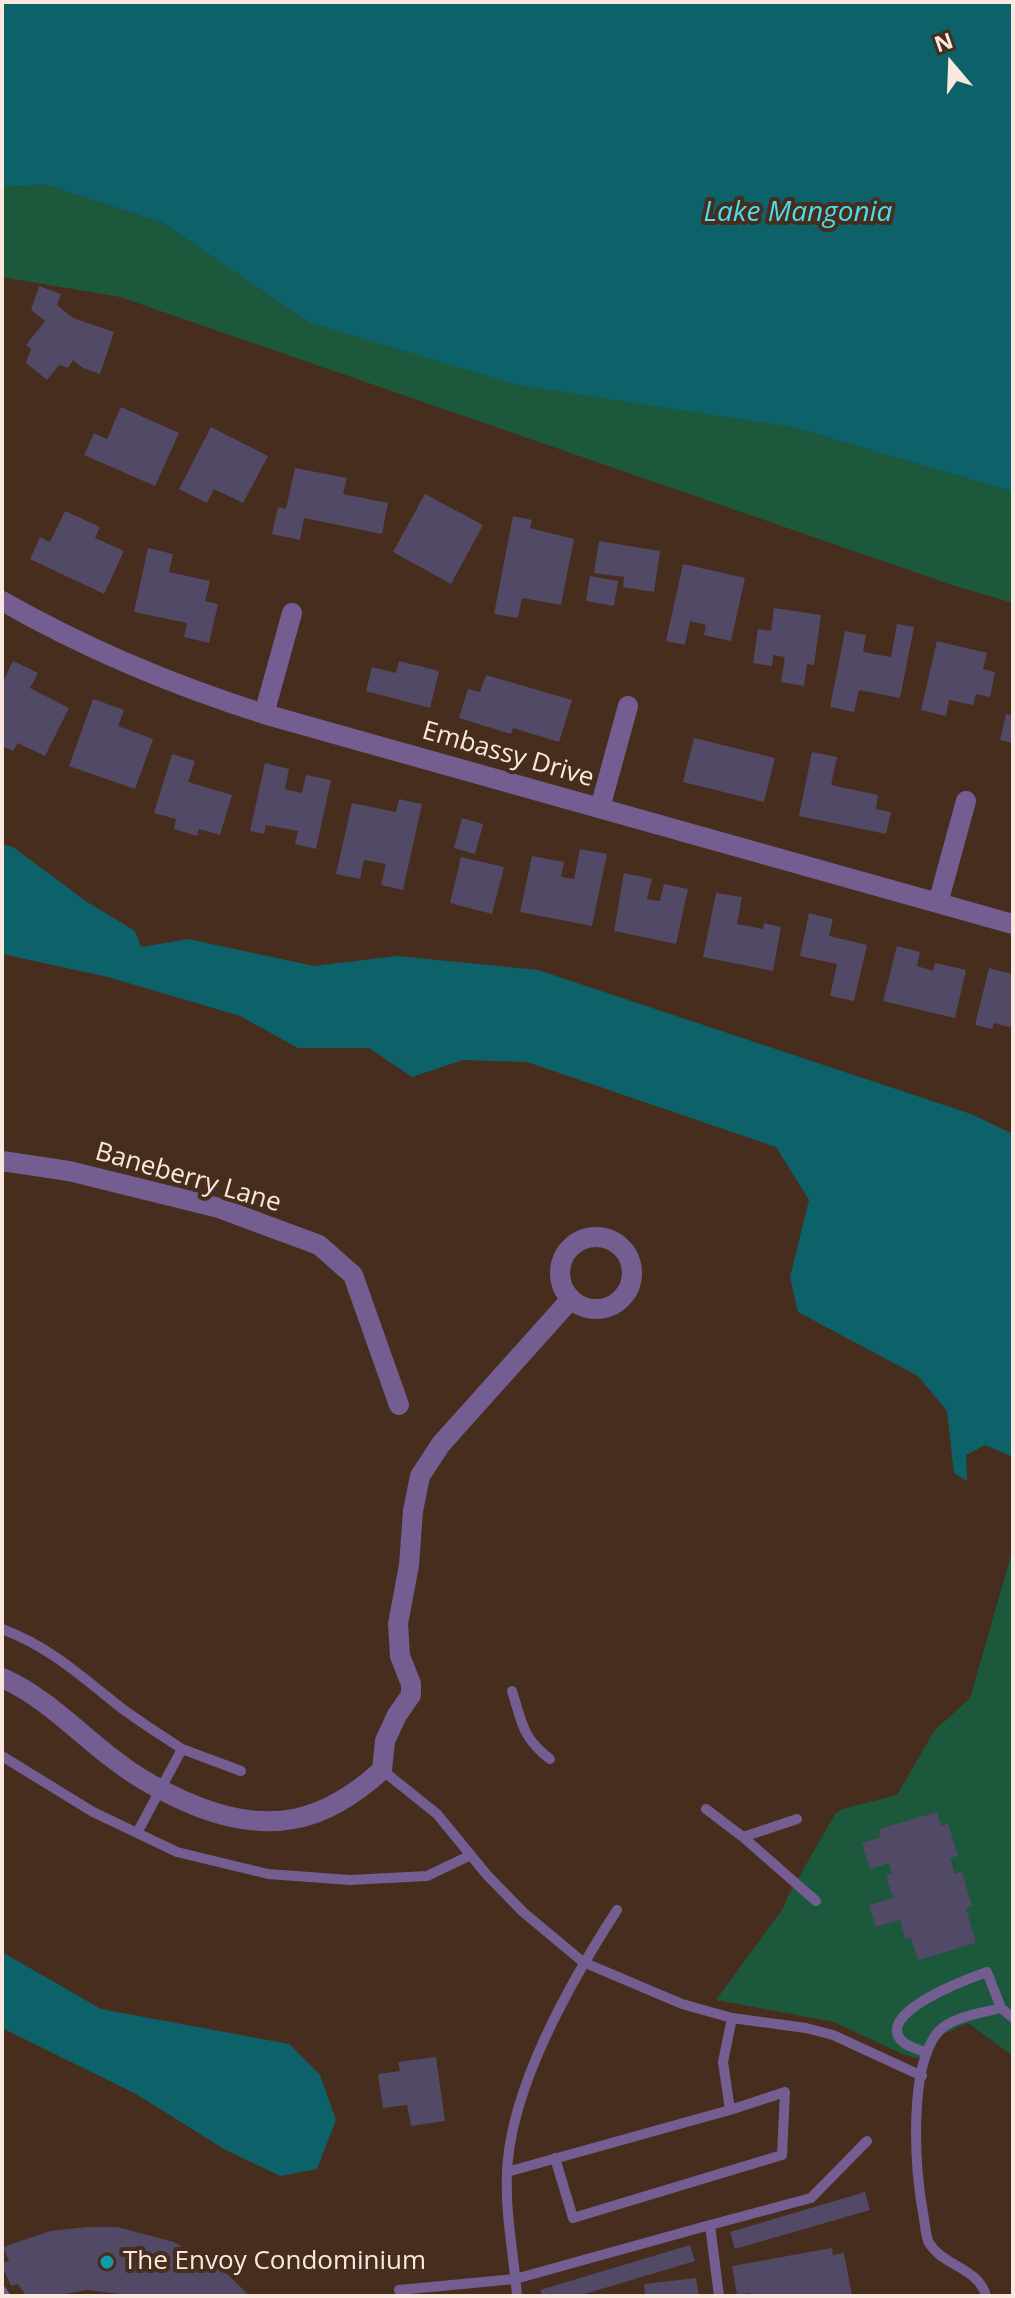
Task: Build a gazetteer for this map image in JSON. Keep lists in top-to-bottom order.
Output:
{
  "streets": {
    "street": ["Embassy Drive", "Baneberry Lane"]
  },
  "water": ["Lake Mangonia"],
  "places": ["The Envoy Condominium"],
  "north": "top"
}
